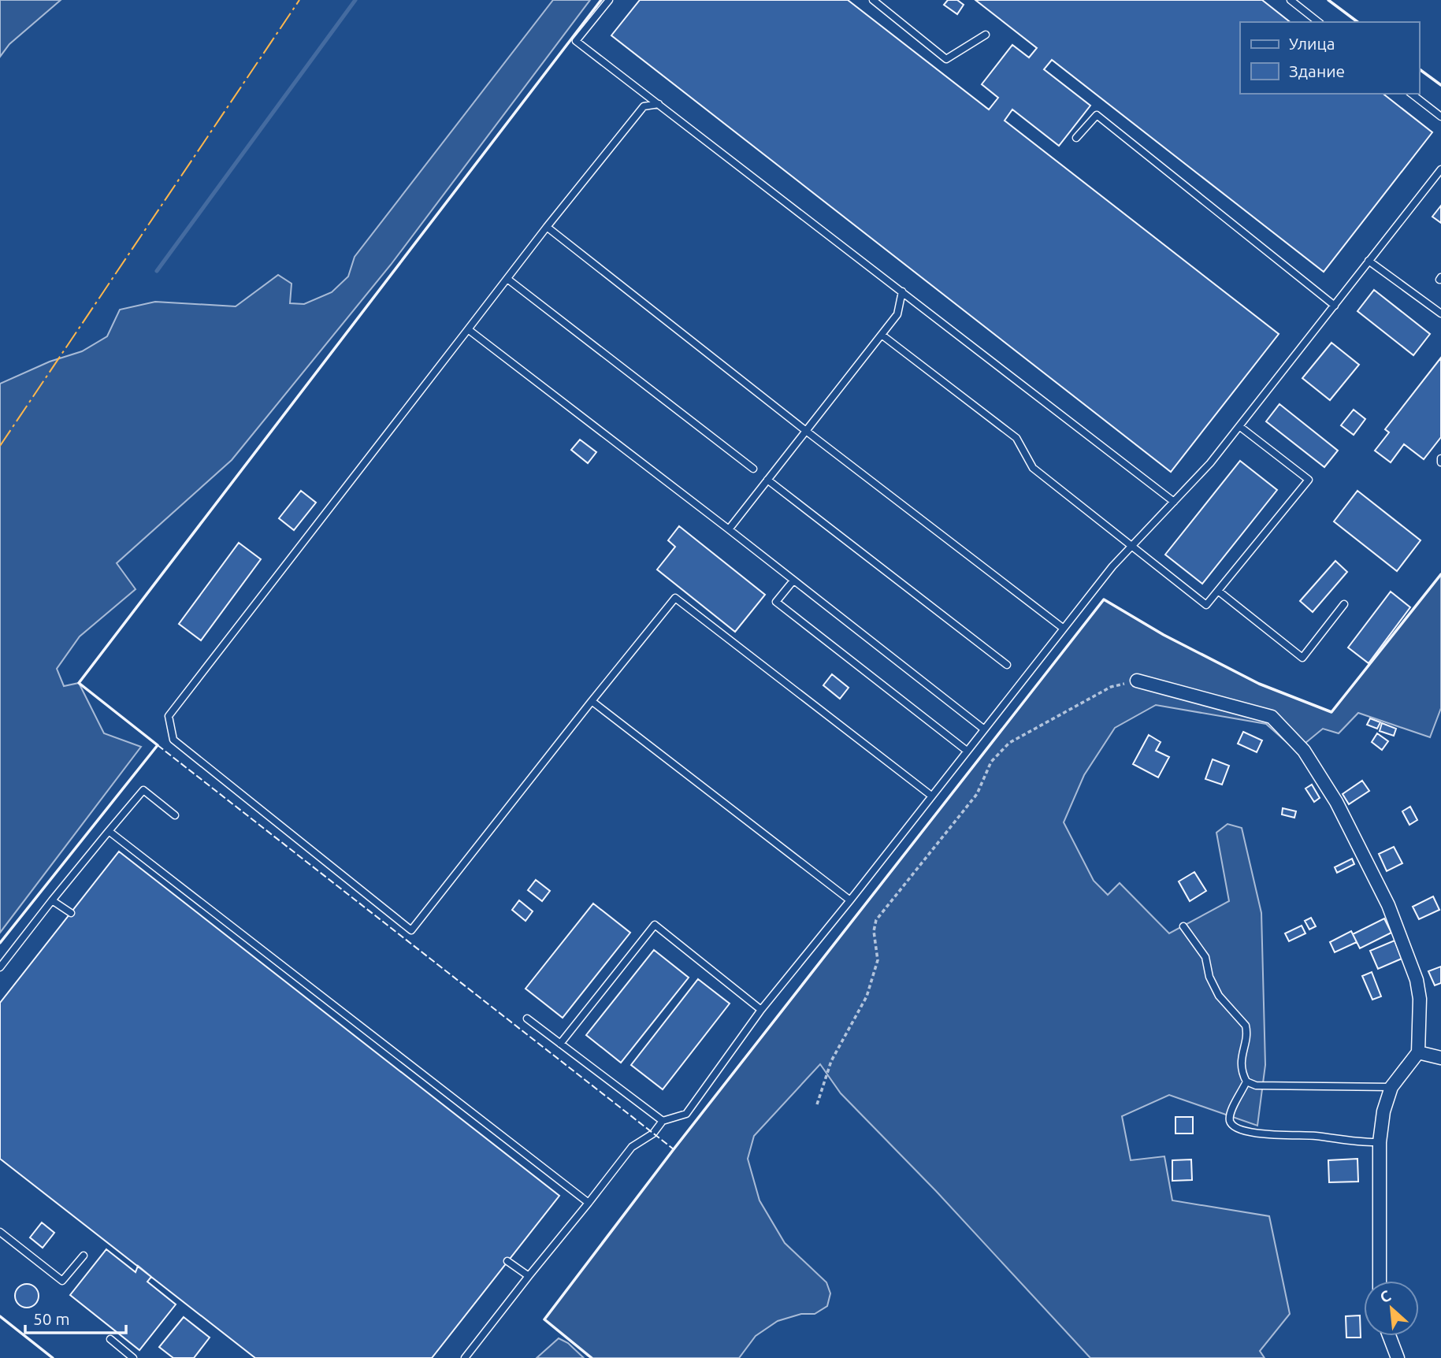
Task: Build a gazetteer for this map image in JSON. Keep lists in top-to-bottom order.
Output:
{
  "legend": ["Улица", "Здание"],
  "scale_bar": "50 m",
  "north": "top left"
}
